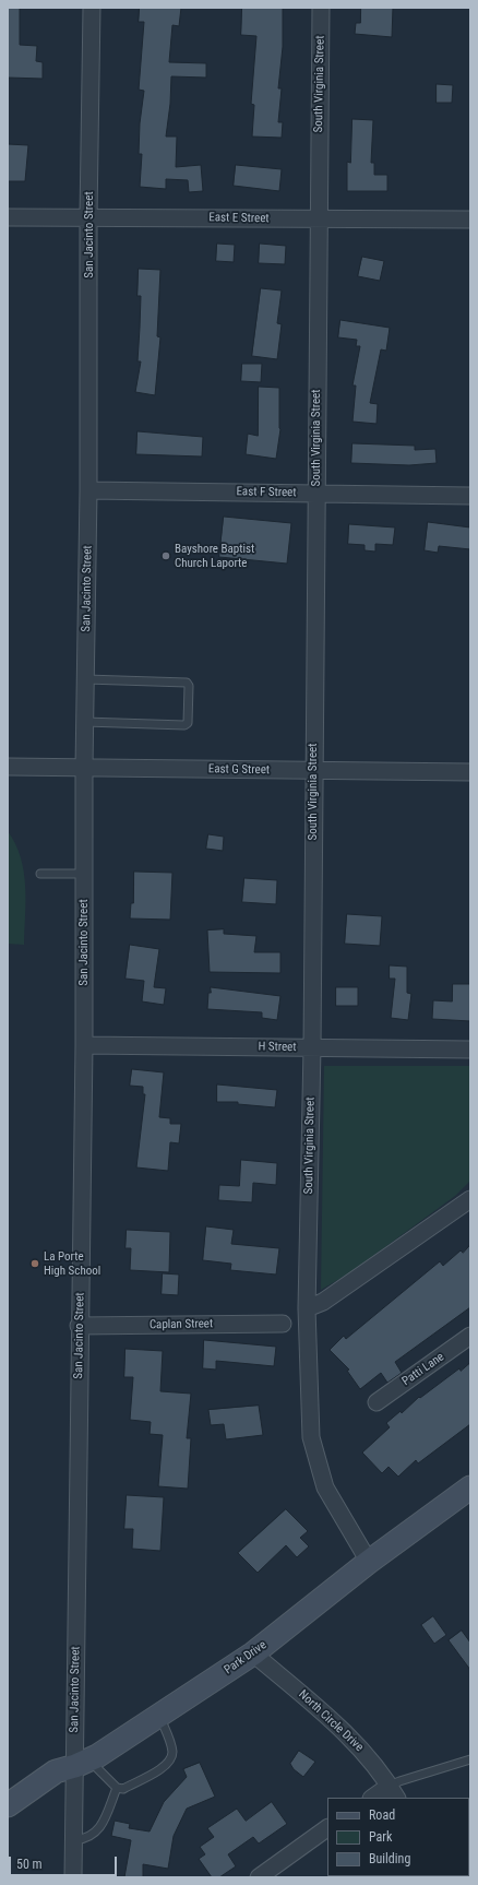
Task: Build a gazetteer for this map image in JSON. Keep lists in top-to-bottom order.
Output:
{
  "streets": {
    "street": [
      "South Virginia Street",
      "East E Street",
      "San Jacinto Street",
      "East F Street",
      "East G Street",
      "H Street",
      "Caplan Street",
      "Patti Lane",
      "Park Drive",
      "North Circle Drive"
    ]
  },
  "crossings": [
    ["South Virginia Street", "East E Street"],
    ["South Virginia Street", "East F Street"],
    ["South Virginia Street", "East G Street"],
    ["South Virginia Street", "H Street"],
    ["South Virginia Street", "Park Drive"],
    ["East E Street", "San Jacinto Street"],
    ["San Jacinto Street", "East F Street"],
    ["San Jacinto Street", "East G Street"],
    ["San Jacinto Street", "H Street"],
    ["San Jacinto Street", "Caplan Street"],
    ["San Jacinto Street", "Park Drive"],
    ["Park Drive", "North Circle Drive"]
  ],
  "places": ["Bayshore Baptist Church Laporte", "La Porte High School"],
  "legend": ["Road", "Park", "Building"],
  "scale_bar": "50 m"
}
